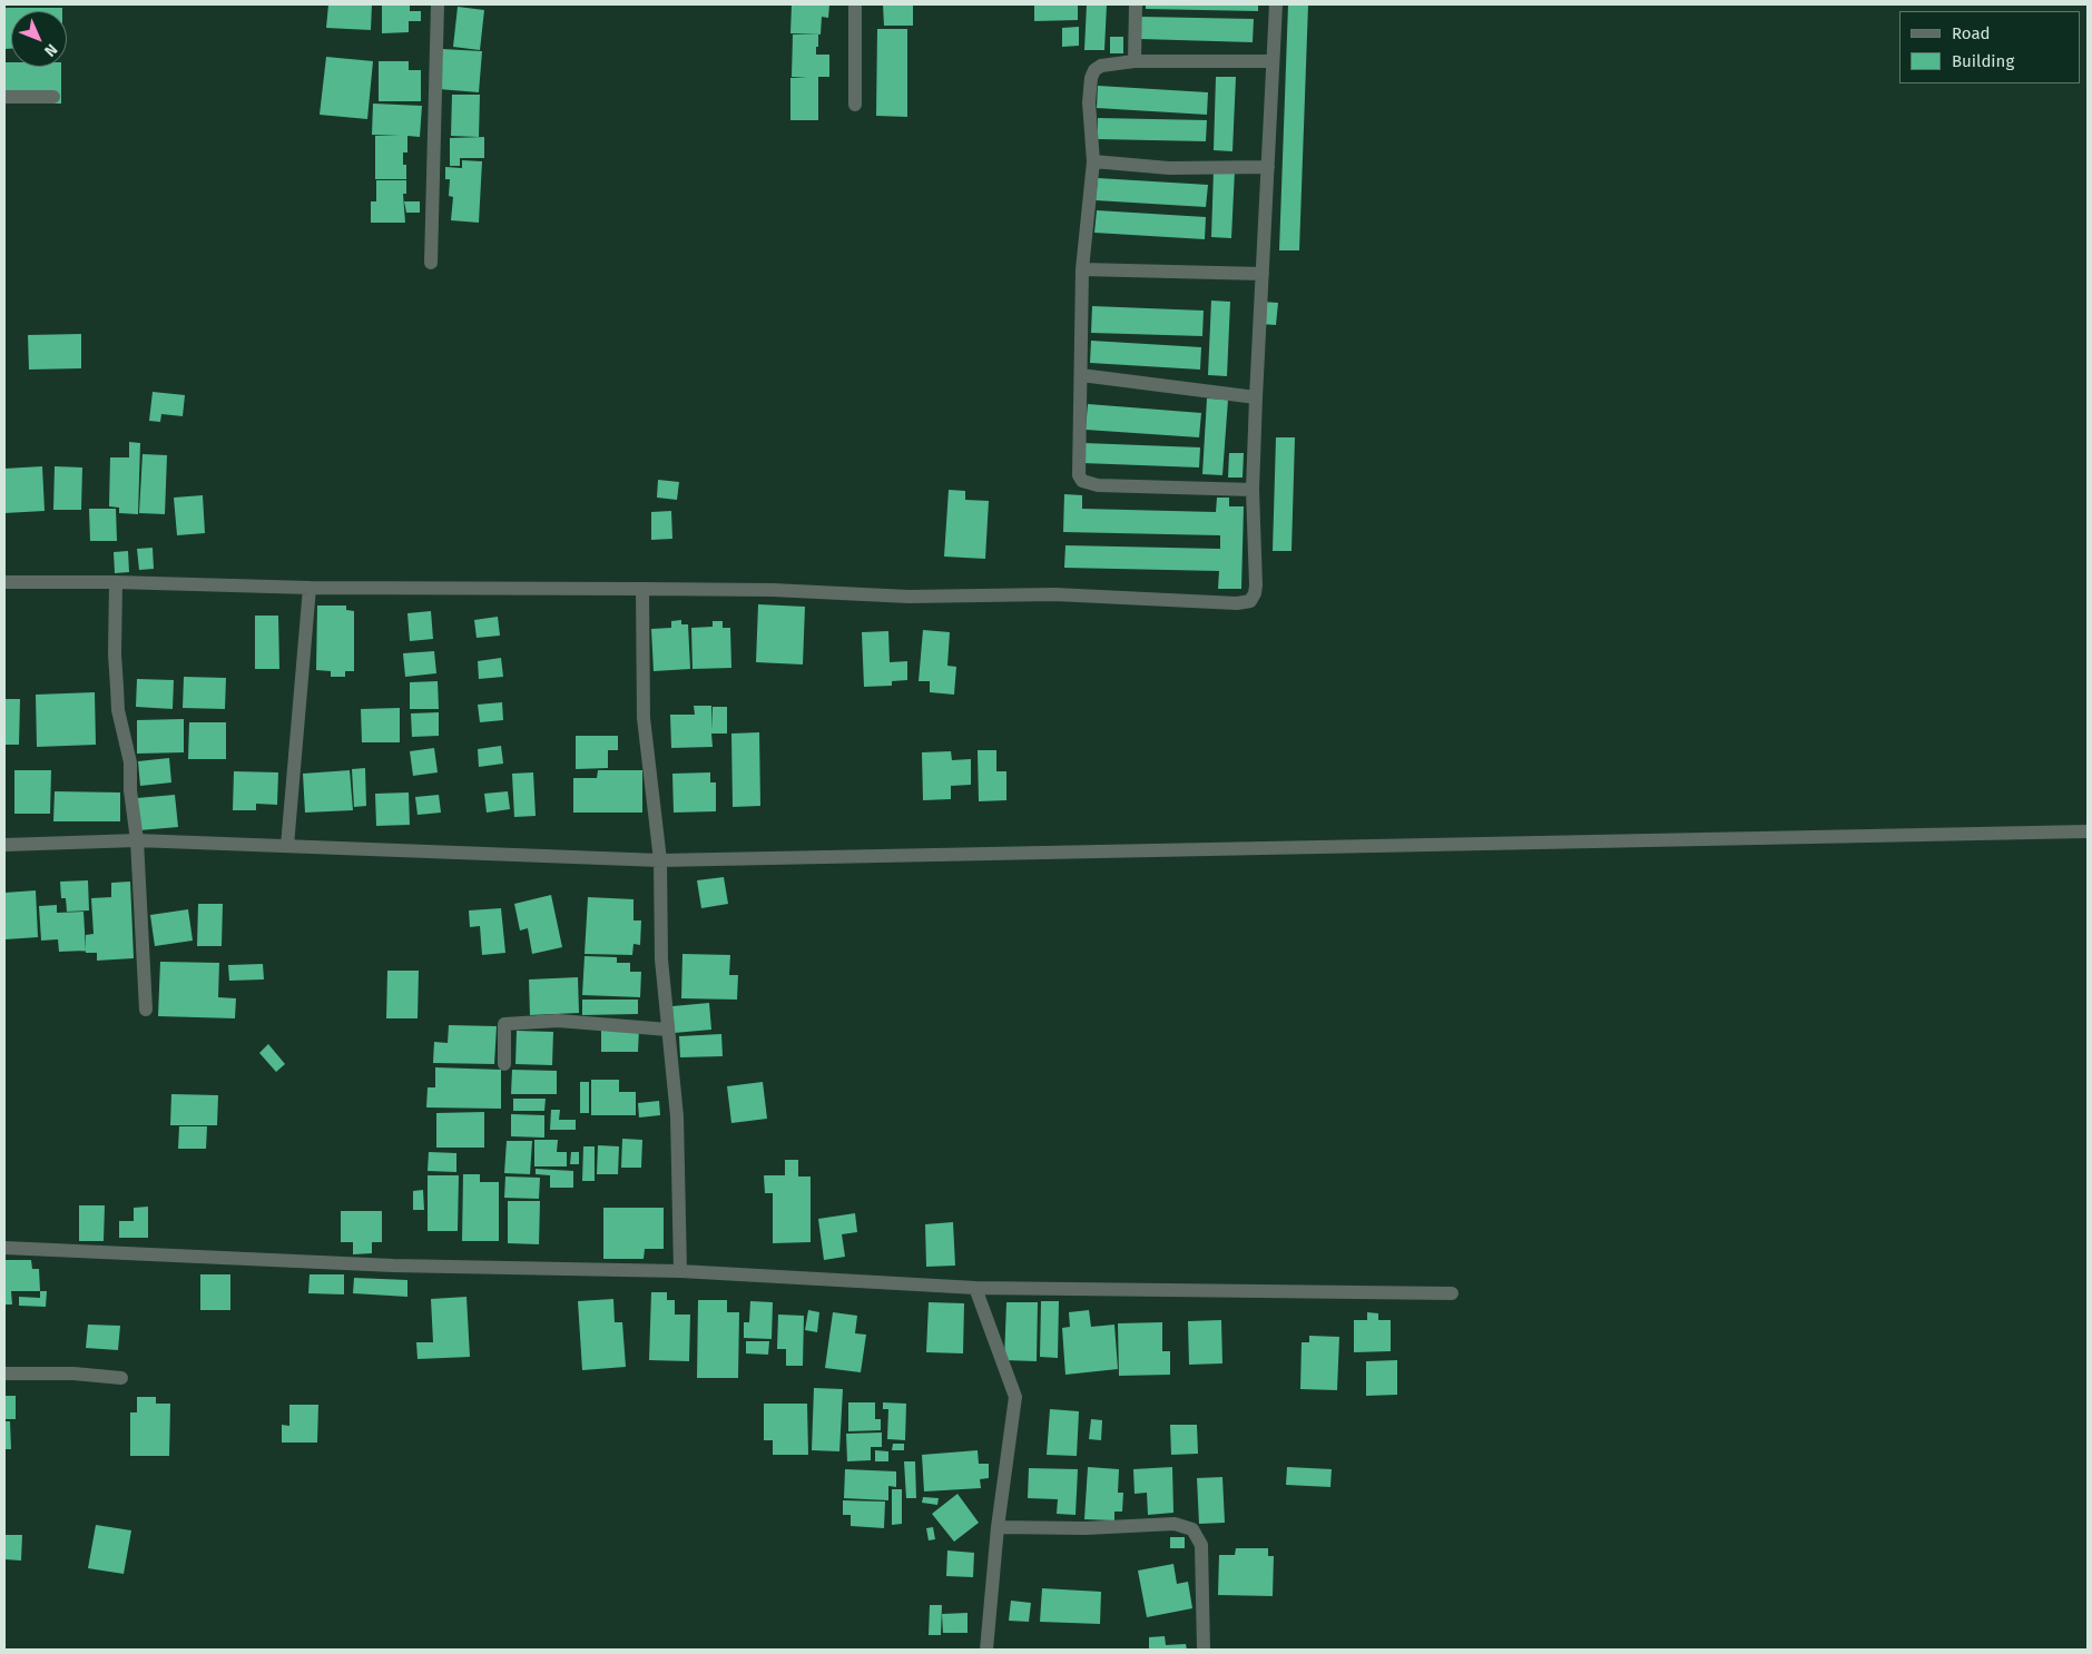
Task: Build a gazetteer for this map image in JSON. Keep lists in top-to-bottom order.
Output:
{
  "legend": ["Road", "Building"],
  "north": "bottom right"
}
